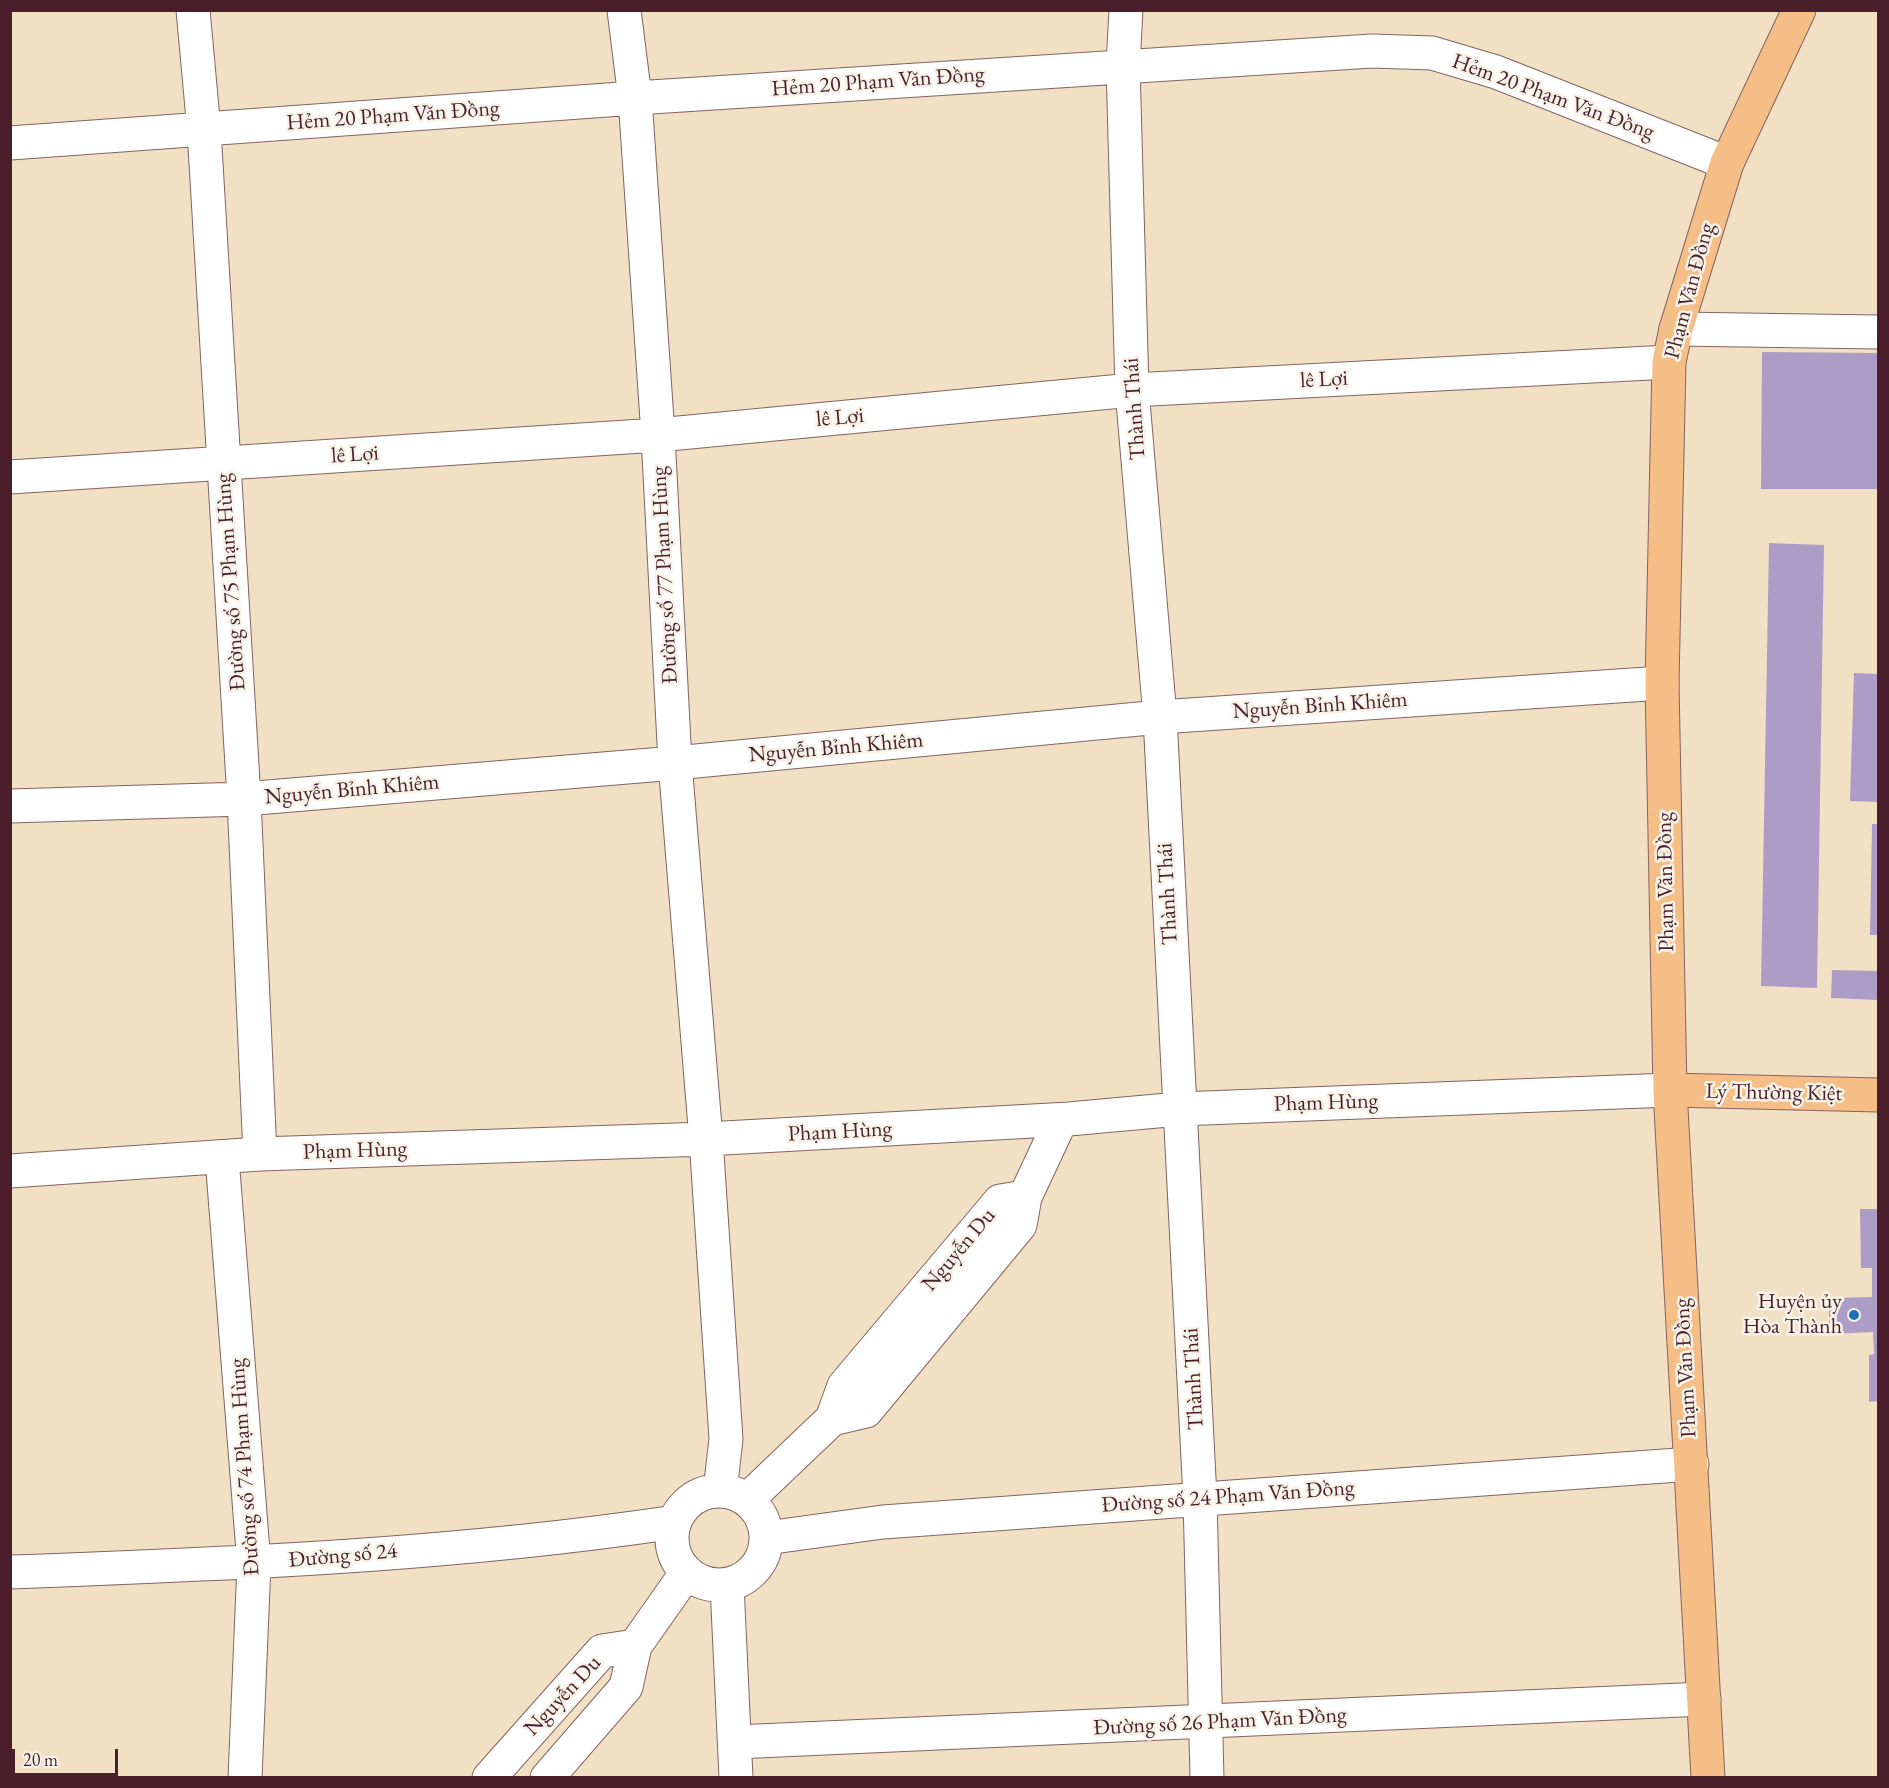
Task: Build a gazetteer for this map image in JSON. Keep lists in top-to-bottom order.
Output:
{
  "streets": {
    "main road": ["Phạm Văn Đồng", "Lý Thường Kiệt"],
    "street": [
      "Hẻm 20 Phạm Văn Đồng",
      "lê Lợi",
      "Thành Thái",
      "Đường số 77 Phạm Hùng",
      "Đường số 75 Phạm Hùng",
      "Nguyễn Bỉnh Khiêm",
      "Phạm Hùng",
      "Nguyễn Du",
      "Đường số 74 Phạm Hùng",
      "Đường số 24 Phạm Văn Đồng",
      "Đường số 24",
      "Đường số 26 Phạm Văn Đồng"
    ]
  },
  "crossings": [
    ["Hẻm 20 Phạm Văn Đồng", "Phạm Văn Đồng"],
    ["Hẻm 20 Phạm Văn Đồng", "Thành Thái"],
    ["Hẻm 20 Phạm Văn Đồng", "Đường số 77 Phạm Hùng"],
    ["Hẻm 20 Phạm Văn Đồng", "Đường số 75 Phạm Hùng"],
    ["Phạm Văn Đồng", "lê Lợi"],
    ["Phạm Văn Đồng", "Nguyễn Bỉnh Khiêm"],
    ["Phạm Văn Đồng", "Lý Thường Kiệt"],
    ["Phạm Văn Đồng", "Phạm Hùng"],
    ["Phạm Văn Đồng", "Đường số 24 Phạm Văn Đồng"],
    ["Phạm Văn Đồng", "Đường số 26 Phạm Văn Đồng"],
    ["lê Lợi", "Thành Thái"],
    ["lê Lợi", "Đường số 77 Phạm Hùng"],
    ["lê Lợi", "Đường số 75 Phạm Hùng"],
    ["Thành Thái", "Nguyễn Bỉnh Khiêm"],
    ["Thành Thái", "Phạm Hùng"],
    ["Thành Thái", "Đường số 24 Phạm Văn Đồng"],
    ["Thành Thái", "Đường số 26 Phạm Văn Đồng"],
    ["Đường số 77 Phạm Hùng", "Nguyễn Bỉnh Khiêm"],
    ["Đường số 77 Phạm Hùng", "Phạm Hùng"],
    ["Đường số 77 Phạm Hùng", "Nguyễn Du"],
    ["Đường số 77 Phạm Hùng", "Đường số 24 Phạm Văn Đồng"],
    ["Đường số 77 Phạm Hùng", "Đường số 24"],
    ["Đường số 75 Phạm Hùng", "Nguyễn Bỉnh Khiêm"],
    ["Đường số 75 Phạm Hùng", "Phạm Hùng"],
    ["Lý Thường Kiệt", "Phạm Hùng"],
    ["Phạm Hùng", "Nguyễn Du"],
    ["Phạm Hùng", "Đường số 74 Phạm Hùng"],
    ["Nguyễn Du", "Đường số 24 Phạm Văn Đồng"],
    ["Nguyễn Du", "Đường số 24"],
    ["Đường số 74 Phạm Hùng", "Đường số 24"],
    ["Đường số 24 Phạm Văn Đồng", "Đường số 24"]
  ],
  "places": ["Huyện ủy Hòa Thành"],
  "scale_bar": "20 m"
}
